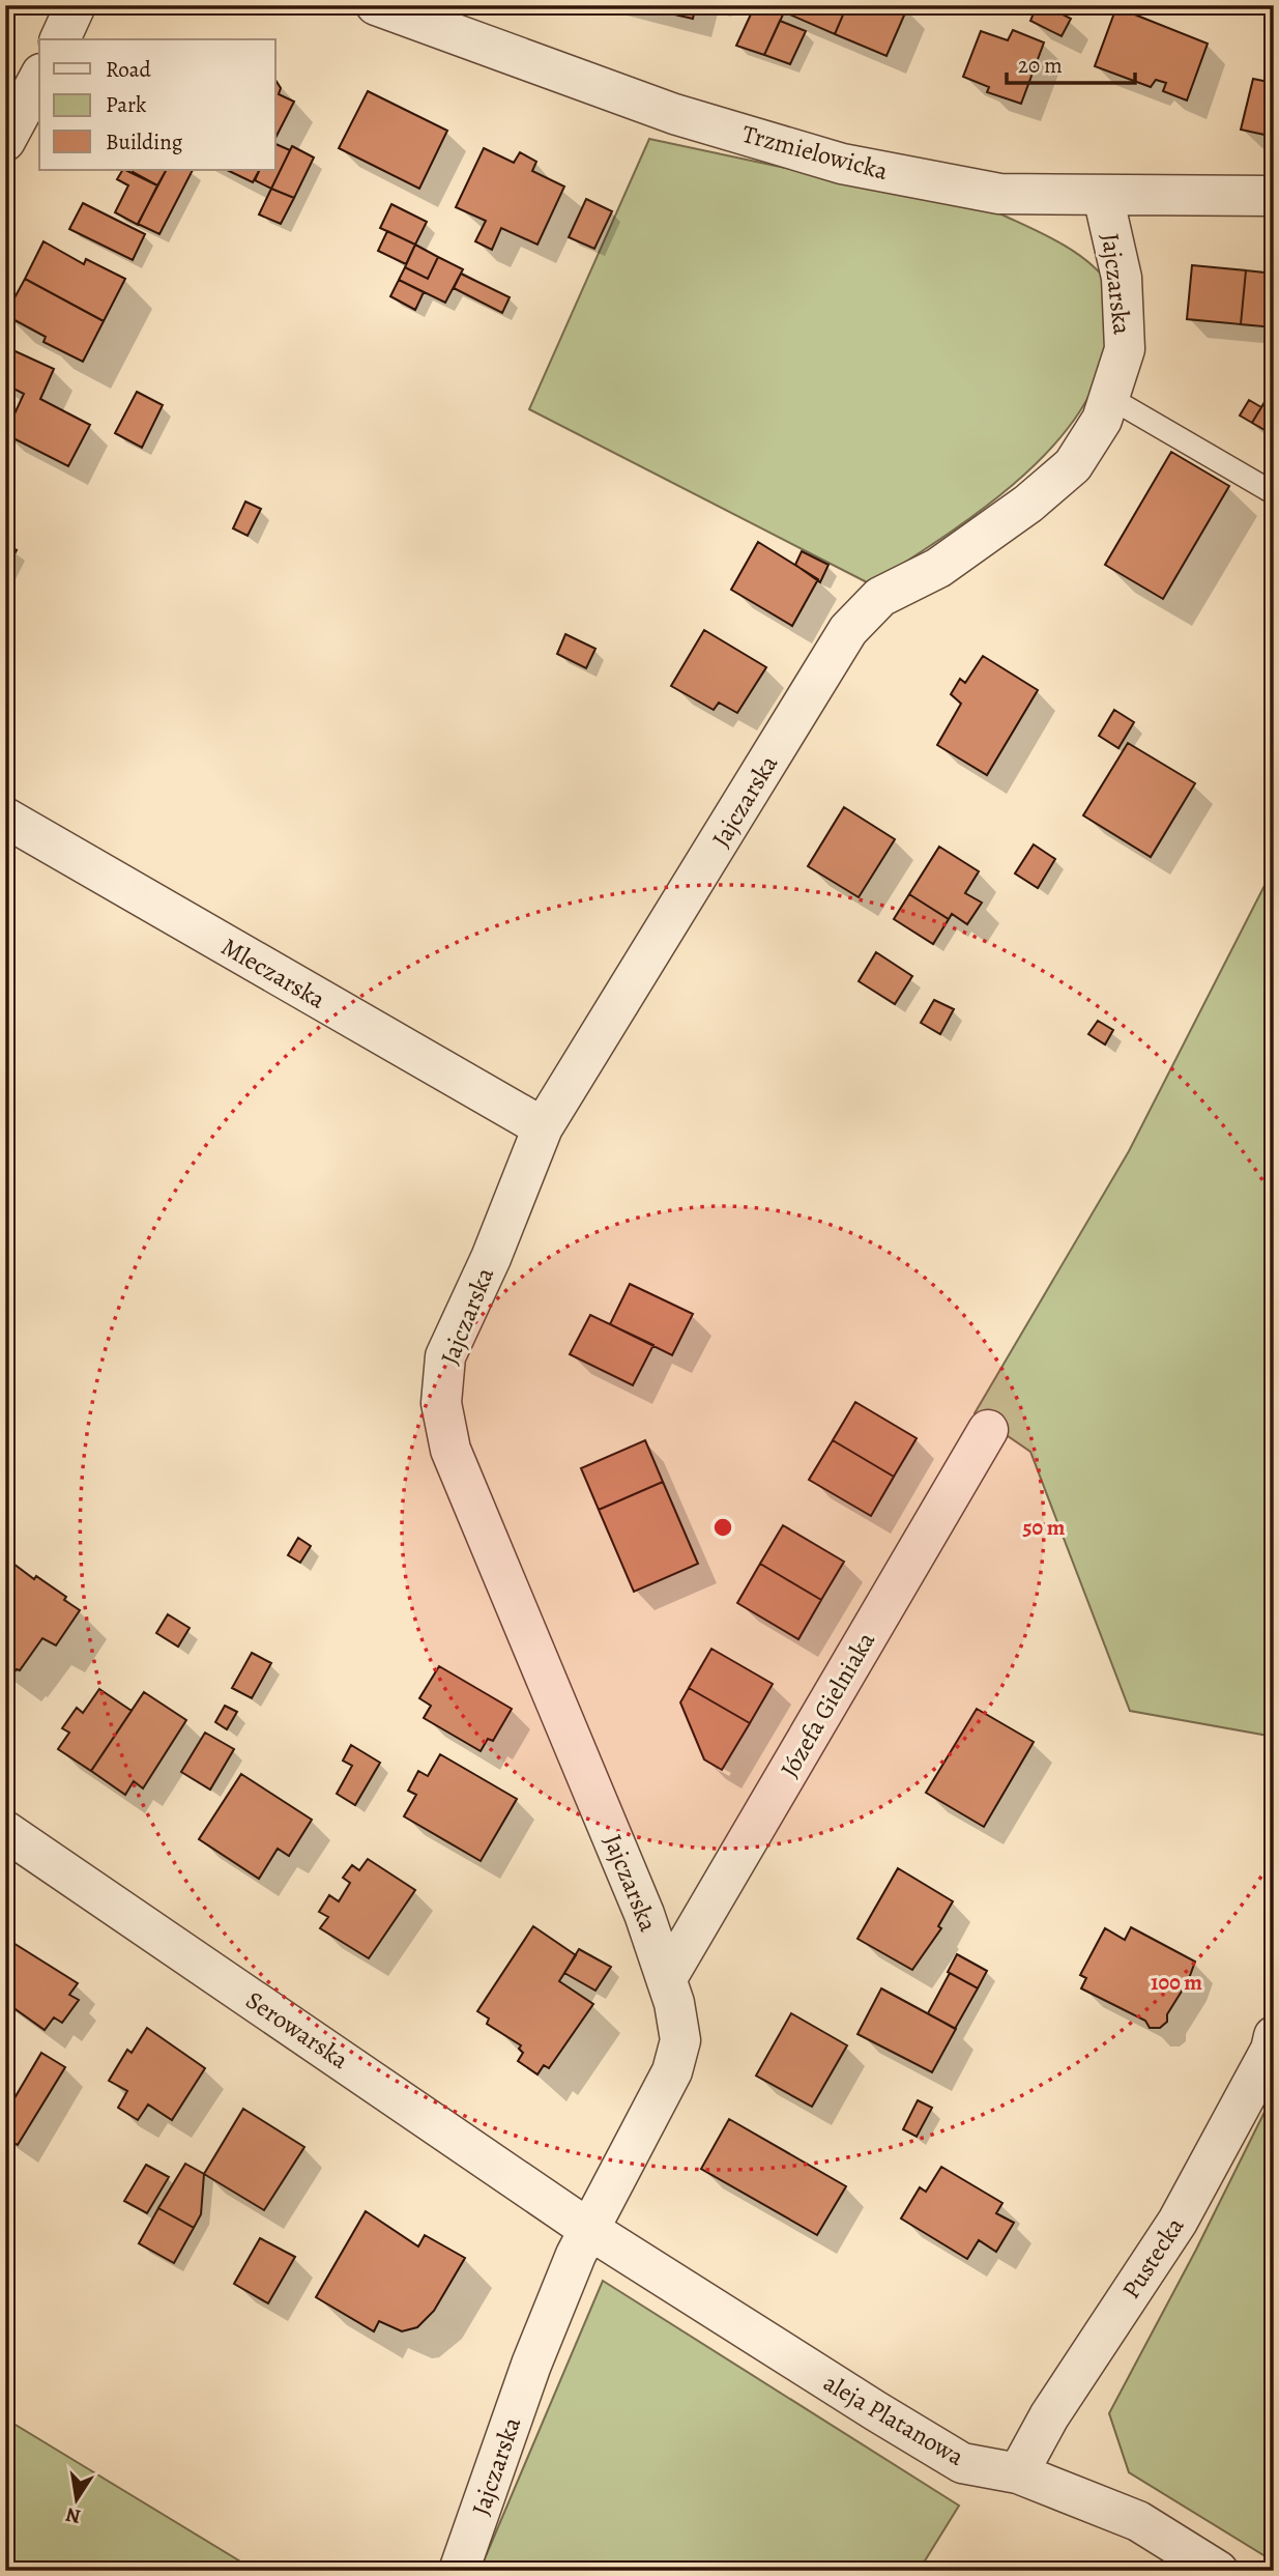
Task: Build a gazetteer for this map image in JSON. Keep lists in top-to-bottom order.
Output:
{
  "streets": {
    "street": [
      "Trzmielowicka",
      "Jajczarska",
      "Mleczarska",
      "Józefa Gielniaka",
      "Serowarska",
      "Pustecka",
      "aleja Platanowa"
    ]
  },
  "crossings": [
    ["Trzmielowicka", "Jajczarska"],
    ["Jajczarska", "Mleczarska"],
    ["Jajczarska", "Józefa Gielniaka"],
    ["Jajczarska", "Serowarska"],
    ["Jajczarska", "aleja Platanowa"],
    ["Serowarska", "aleja Platanowa"],
    ["Pustecka", "aleja Platanowa"]
  ],
  "legend": ["Road", "Park", "Building"],
  "scale_bar": "20 m",
  "north": "bottom",
  "rings": ["50 m", "100 m"]
}
